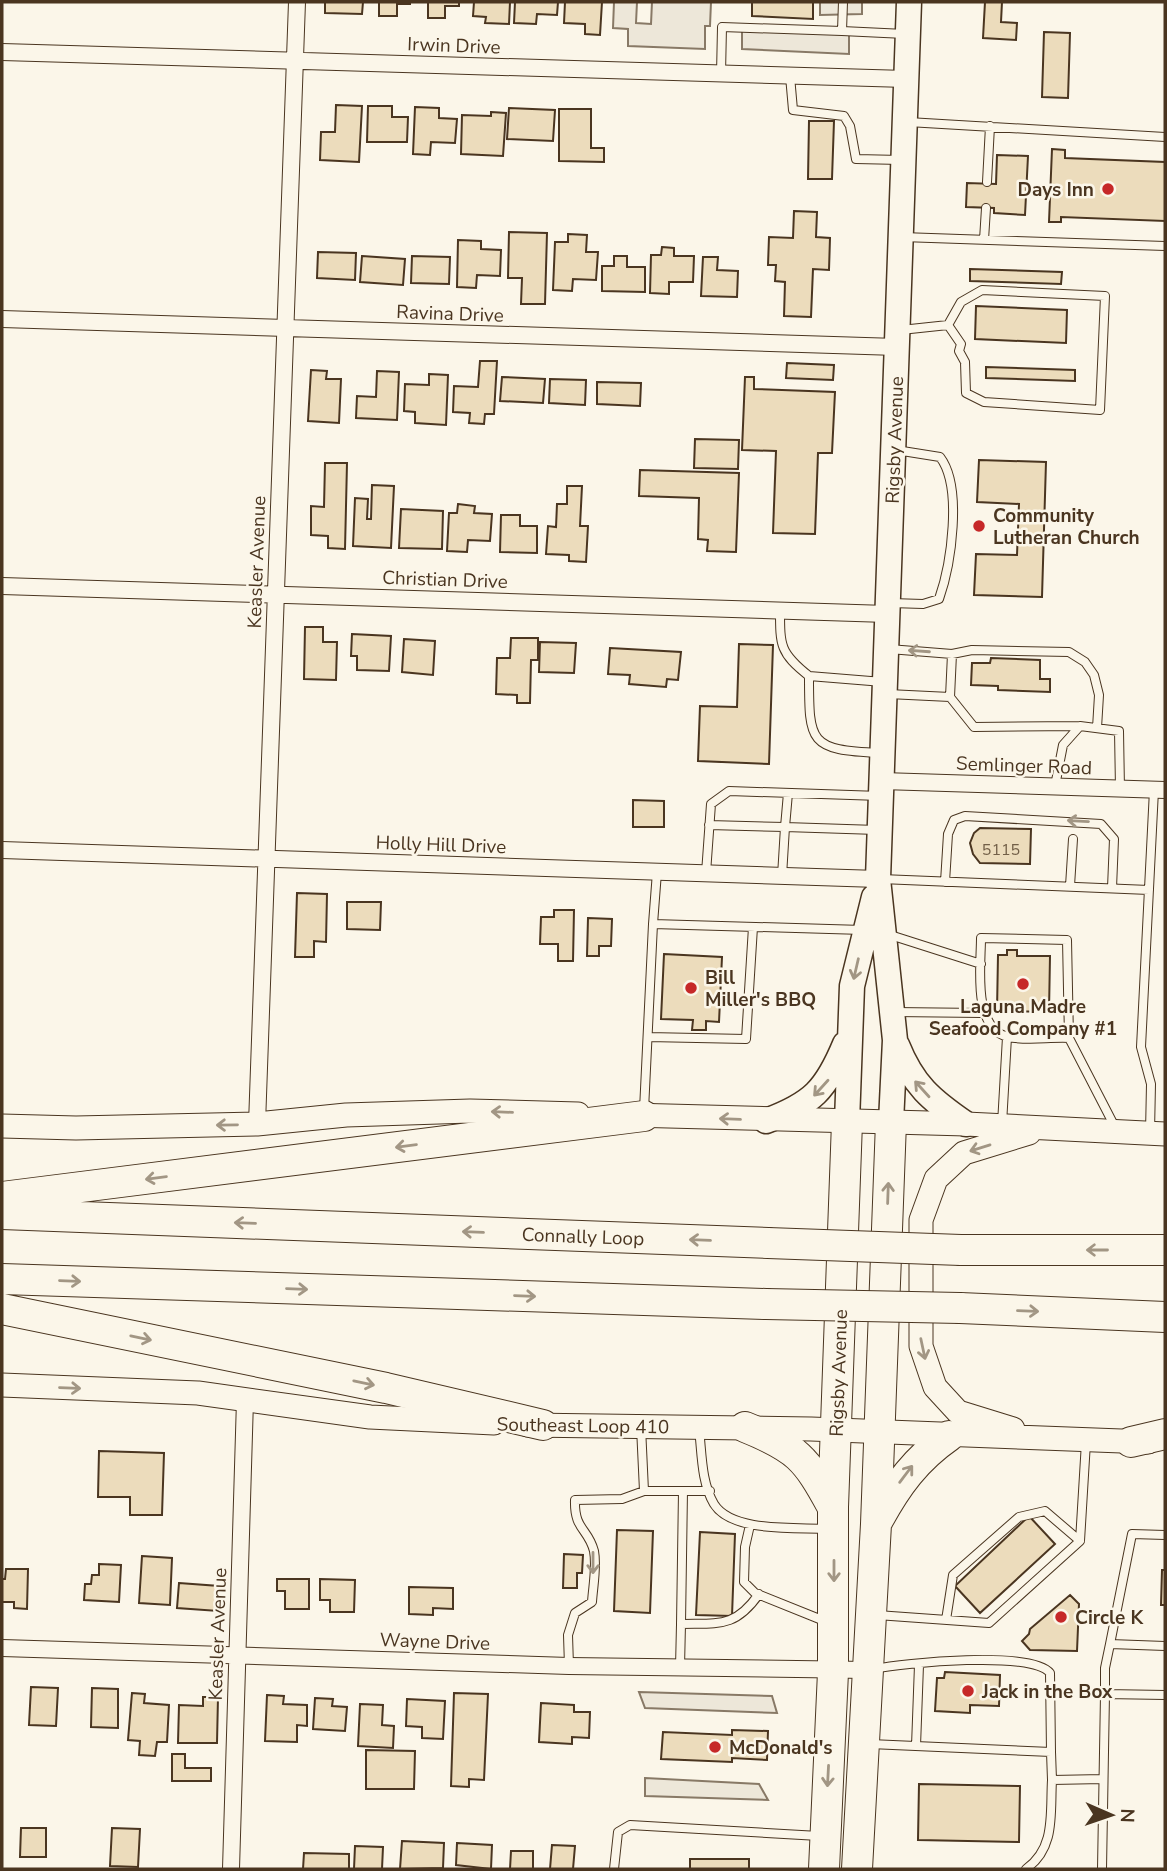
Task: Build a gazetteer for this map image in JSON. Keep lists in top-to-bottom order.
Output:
{
  "streets": {
    "highway": ["Rigsby Avenue", "Connally Loop"],
    "main road": ["Southeast Loop 410"],
    "street": [
      "Irwin Drive",
      "Ravina Drive",
      "Keasler Avenue",
      "Christian Drive",
      "Semlinger Road",
      "Holly Hill Drive",
      "Wayne Drive"
    ]
  },
  "crossings": [
    ["Irwin Drive", "Rigsby Avenue"],
    ["Irwin Drive", "Keasler Avenue"],
    ["Ravina Drive", "Rigsby Avenue"],
    ["Ravina Drive", "Keasler Avenue"],
    ["Rigsby Avenue", "Christian Drive"],
    ["Rigsby Avenue", "Semlinger Road"],
    ["Rigsby Avenue", "Holly Hill Drive"],
    ["Rigsby Avenue", "Southeast Loop 410"],
    ["Rigsby Avenue", "Wayne Drive"],
    ["Keasler Avenue", "Christian Drive"],
    ["Keasler Avenue", "Holly Hill Drive"],
    ["Keasler Avenue", "Southeast Loop 410"],
    ["Keasler Avenue", "Wayne Drive"]
  ],
  "places": [
    "Days Inn",
    "Community Lutheran Church",
    "Laguna Madre Seafood Company #1",
    "Bill Miller's BBQ",
    "Circle K",
    "Jack in the Box",
    "McDonald's"
  ],
  "house_numbers": ["5115"],
  "north": "right"
}
